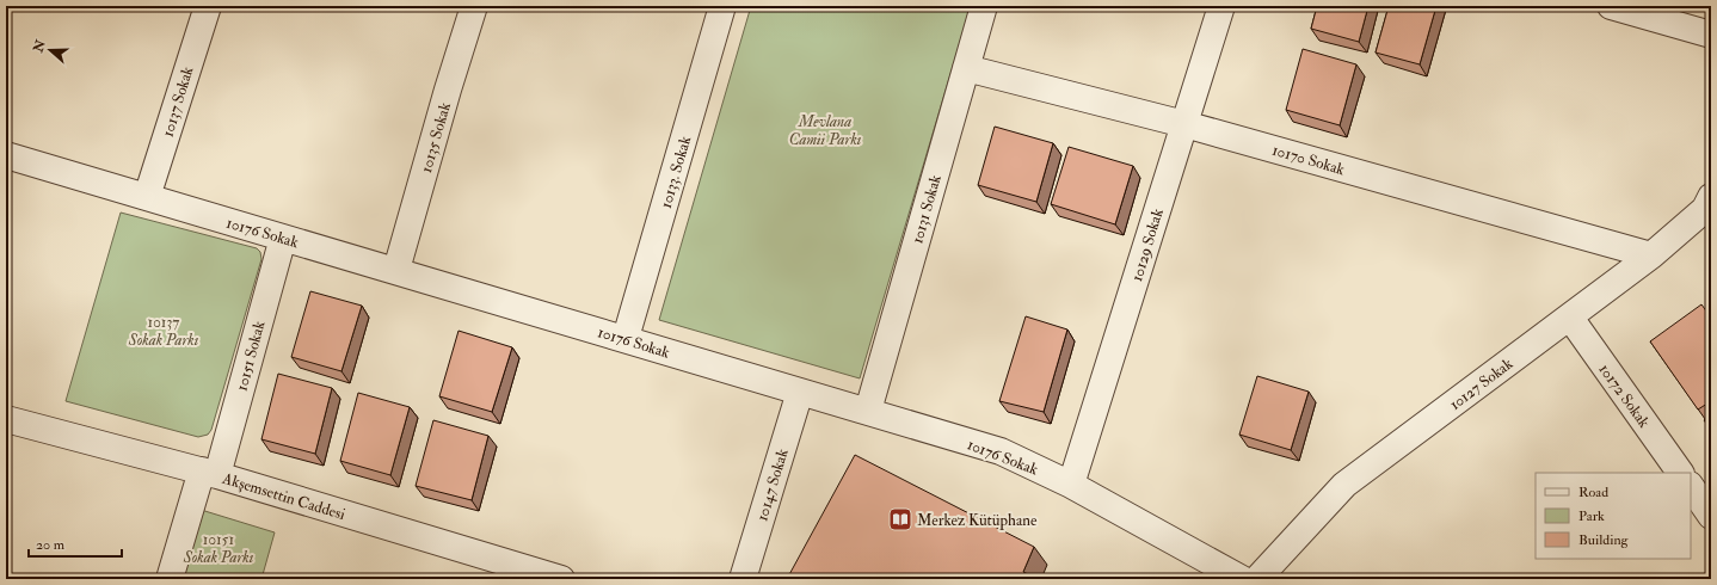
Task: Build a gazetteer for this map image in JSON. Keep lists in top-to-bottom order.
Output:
{
  "streets": {
    "street": [
      "10137 Sokak",
      "10135 Sokak",
      "10170 Sokak",
      "10133. Sokak",
      "10131 Sokak",
      "10176 Sokak",
      "10129 Sokak",
      "10151 Sokak",
      "10127 Sokak",
      "10172 Sokak",
      "10147 Sokak",
      "Akşemsettin Caddesi"
    ]
  },
  "crossings": [
    ["10137 Sokak", "10176 Sokak"],
    ["10135 Sokak", "10176 Sokak"],
    ["10170 Sokak", "10131 Sokak"],
    ["10170 Sokak", "10129 Sokak"],
    ["10170 Sokak", "10127 Sokak"],
    ["10133. Sokak", "10176 Sokak"],
    ["10131 Sokak", "10176 Sokak"],
    ["10176 Sokak", "10129 Sokak"],
    ["10176 Sokak", "10151 Sokak"],
    ["10176 Sokak", "10147 Sokak"],
    ["10151 Sokak", "Akşemsettin Caddesi"],
    ["10127 Sokak", "10172 Sokak"]
  ],
  "parks": ["Mevlana Camii Parkı", "10137 Sokak Parkı", "10151 Sokak Parkı"],
  "places": {
    "library": ["Merkez Kütüphane"]
  },
  "legend": ["Road", "Park", "Building"],
  "scale_bar": "20 m",
  "north": "left"
}
